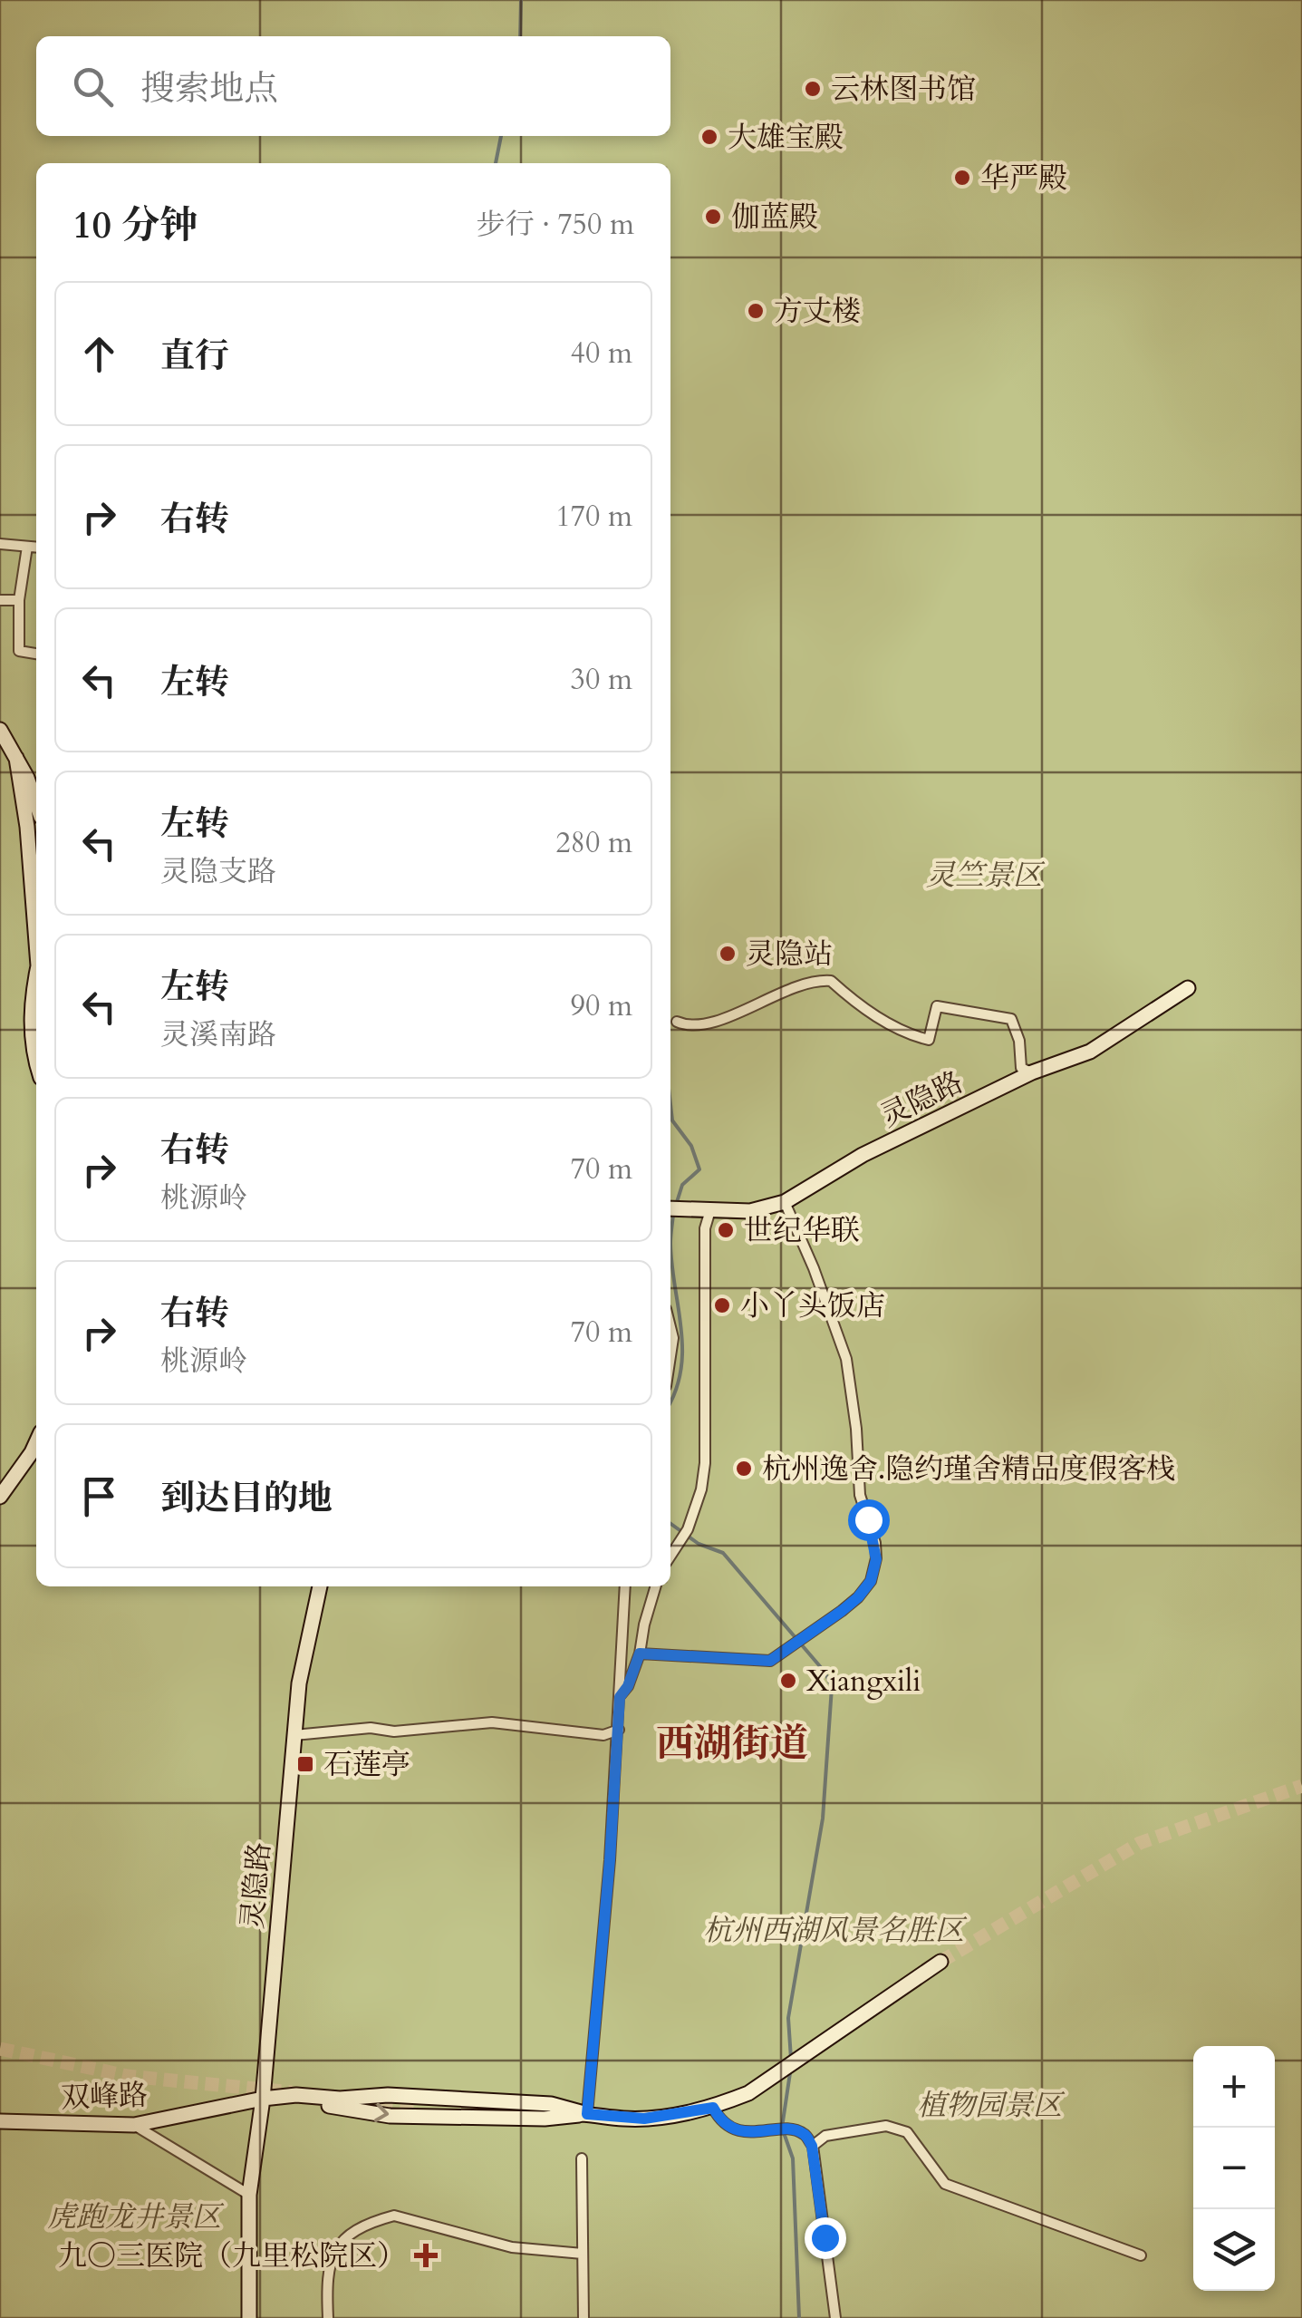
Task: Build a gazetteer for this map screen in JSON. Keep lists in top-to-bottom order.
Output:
{
  "streets": {
    "main road": ["灵隐路", "双峰路"]
  },
  "crossings": [
    ["灵隐路", "双峰路"]
  ],
  "districts": ["西湖街道"],
  "parks": [
    "灵竺景区",
    "杭州西湖风景名胜区",
    "植物园景区",
    "虎跑龙井景区"
  ],
  "places": {
    "other": [
      "云林图书馆",
      "大雄宝殿",
      "华严殿",
      "伽蓝殿",
      "方丈楼",
      "灵隐站",
      "世纪华联",
      "小丫头饭店",
      "杭州逸舍.隐约瑾舍精品度假客栈",
      "Xiangxili"
    ],
    "transit": ["石莲亭"],
    "health": ["九〇三医院（九里松院区）"]
  },
  "page": {
    "search": "搜索地点",
    "heading": ["10 分钟", "步行 · 750 m"],
    "list": [
      ["直行", "40 m"],
      ["右转", "170 m"],
      ["左转", "30 m"],
      ["左转", "灵隐支路", "280 m"],
      ["左转", "灵溪南路", "90 m"],
      ["右转", "桃源岭", "70 m"],
      ["右转", "桃源岭", "70 m"],
      "到达目的地"
    ],
    "map_buttons": ["+", "−"]
  }
}
